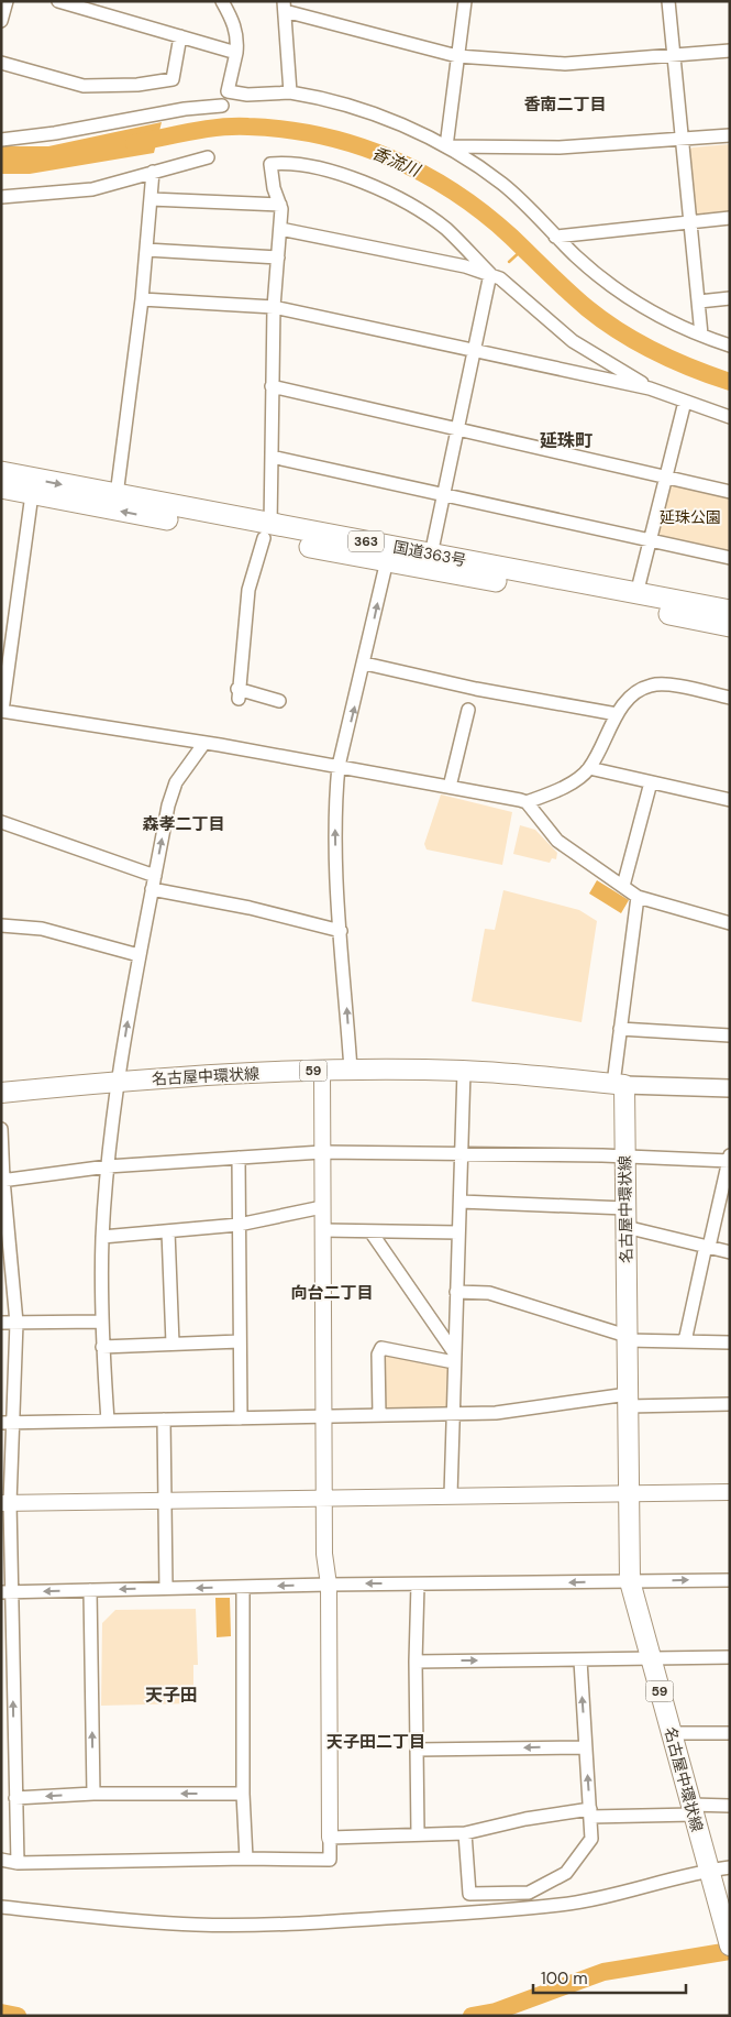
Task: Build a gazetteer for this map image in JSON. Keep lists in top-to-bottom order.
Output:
{
  "streets": {
    "highway": ["363", "国道363号"],
    "main road": ["59", "名古屋中環状線"]
  },
  "districts": [
    "香南二丁目",
    "延珠町",
    "森孝二丁目",
    "向台二丁目",
    "天子田",
    "天子田二丁目"
  ],
  "water": ["香流川"],
  "parks": ["延珠公園"],
  "scale_bar": "100 m"
}
